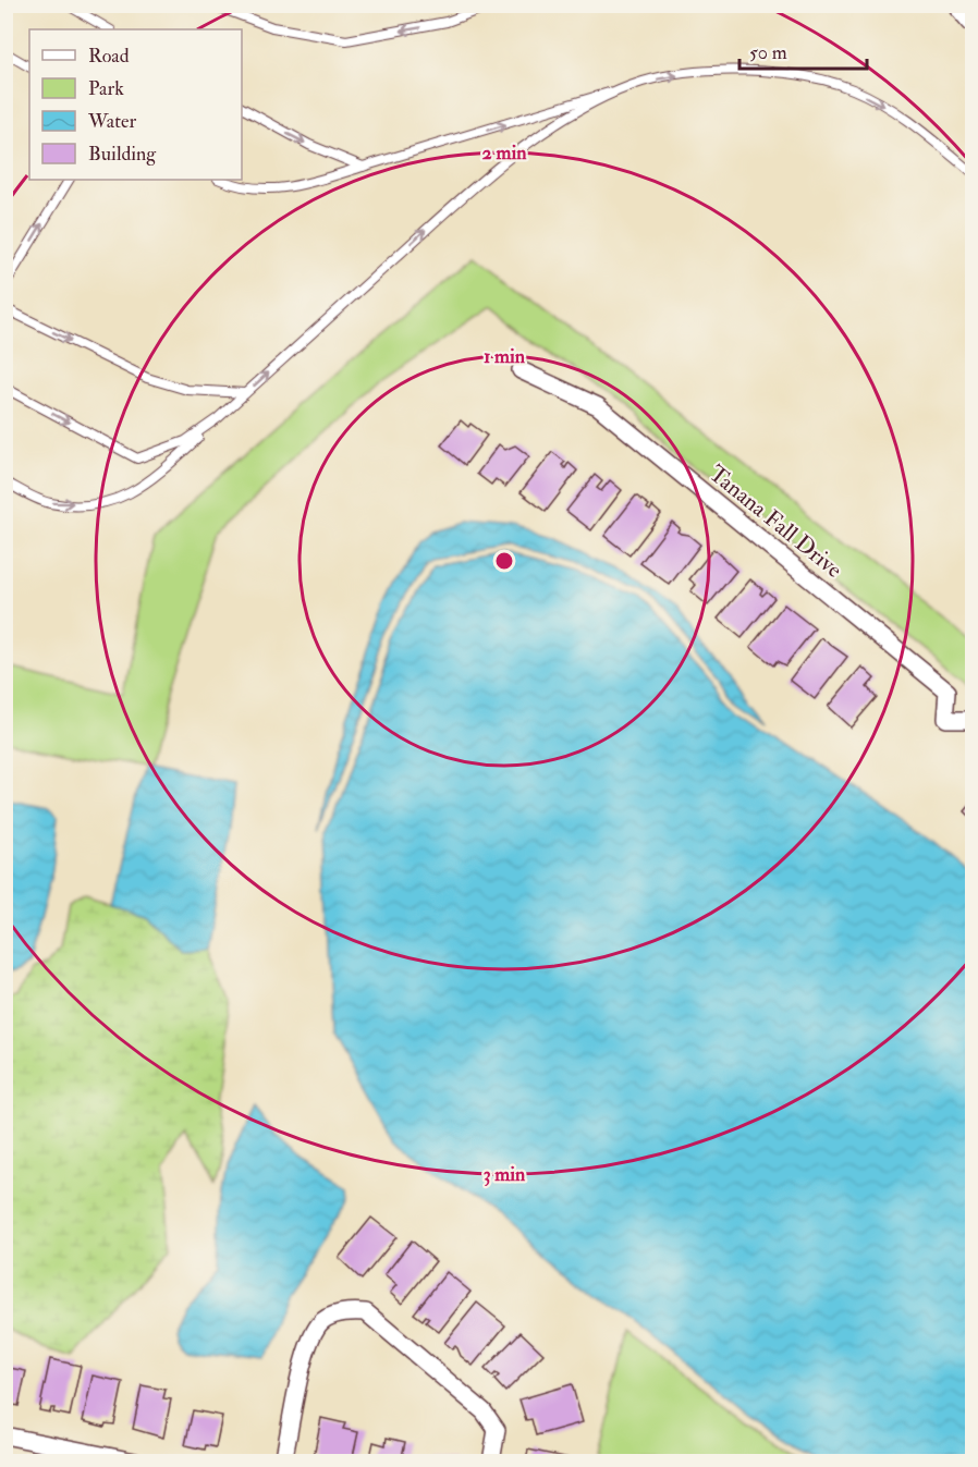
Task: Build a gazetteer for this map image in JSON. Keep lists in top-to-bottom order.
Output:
{
  "streets": {
    "street": ["Tanana Fall Drive"]
  },
  "legend": [
    "Road",
    "Park",
    "Water",
    "Building"
  ],
  "scale_bar": "50 m",
  "rings": ["2 min", "1 min", "3 min"]
}
